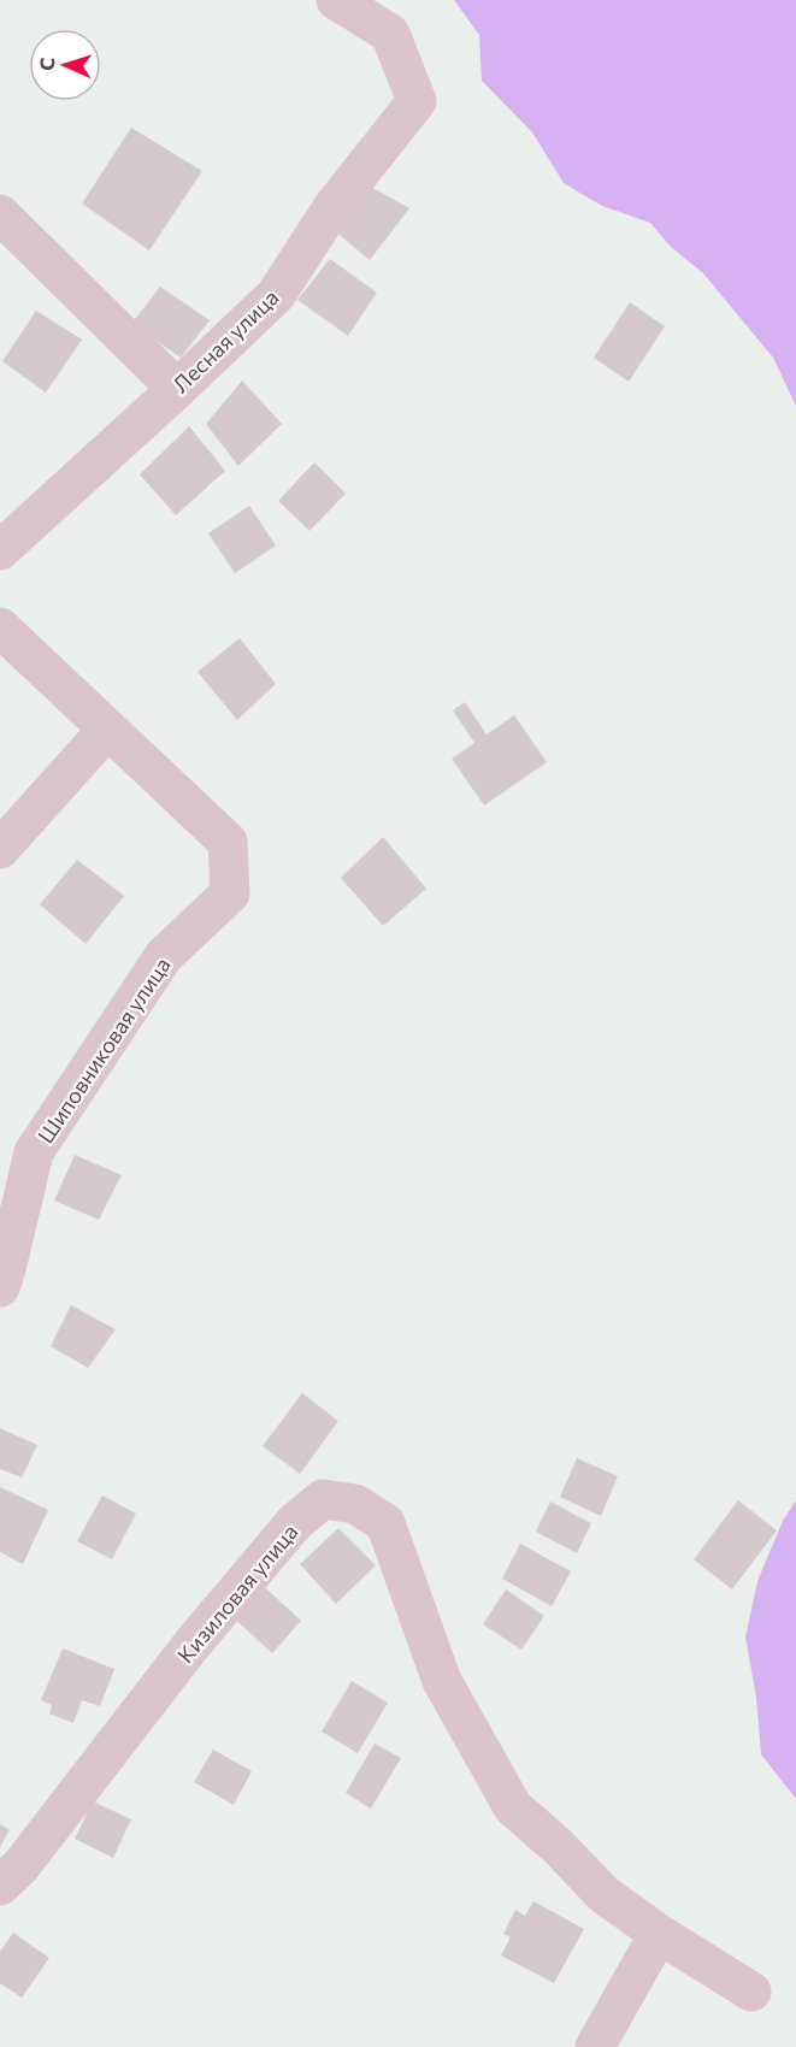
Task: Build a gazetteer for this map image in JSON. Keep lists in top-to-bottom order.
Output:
{
  "streets": {
    "street": ["Лесная улица", "Шиповниковая улица", "Кизиловая улица"]
  },
  "north": "left"
}
